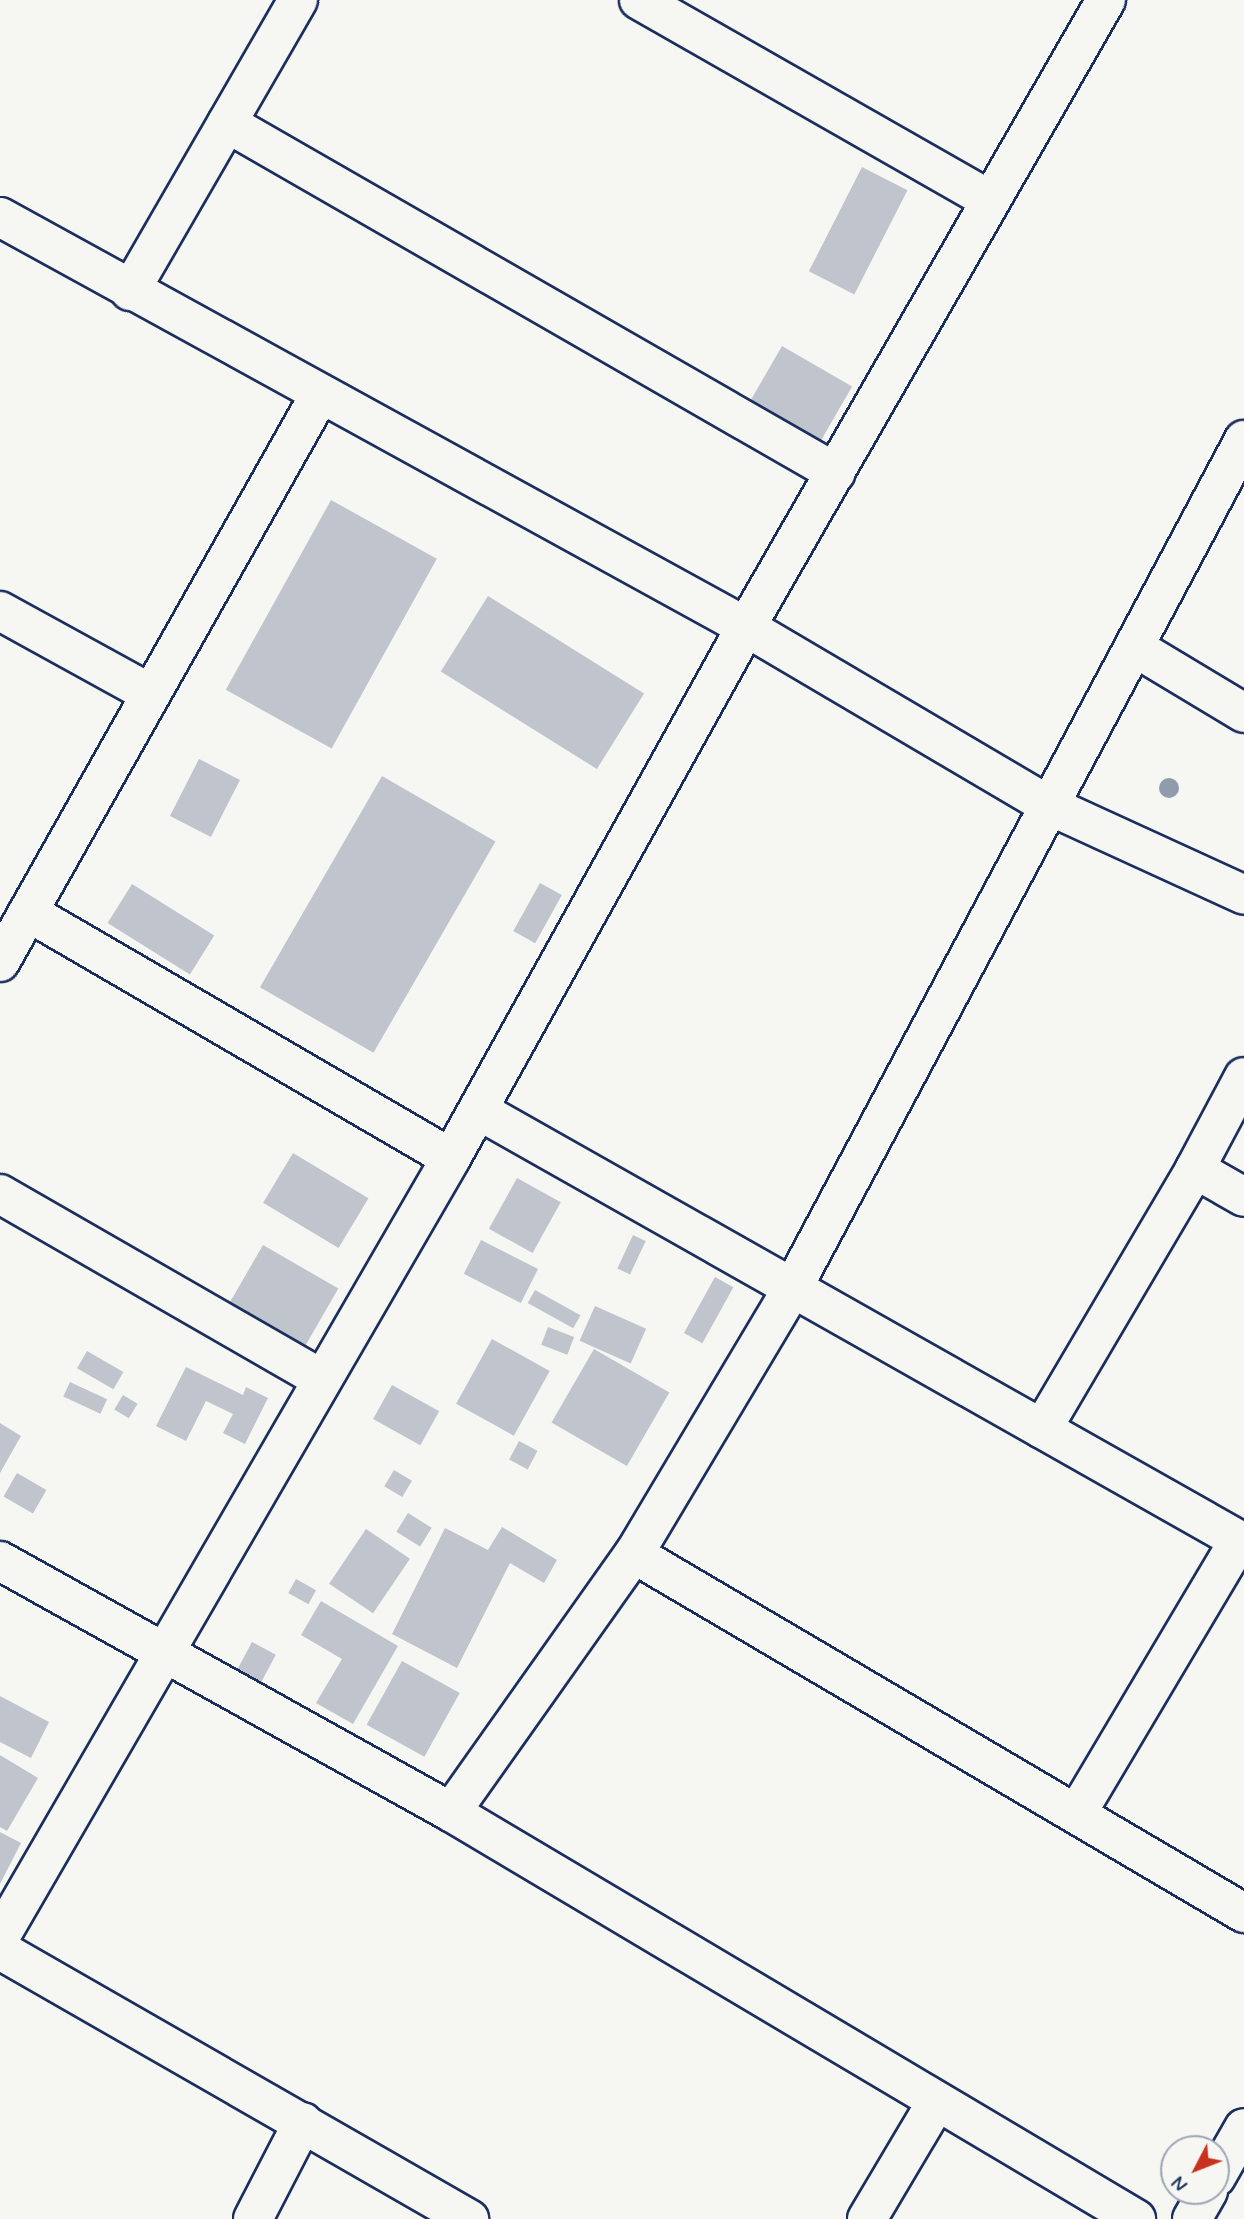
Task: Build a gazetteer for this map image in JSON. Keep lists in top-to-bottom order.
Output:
{
  "north": "bottom left"
}
